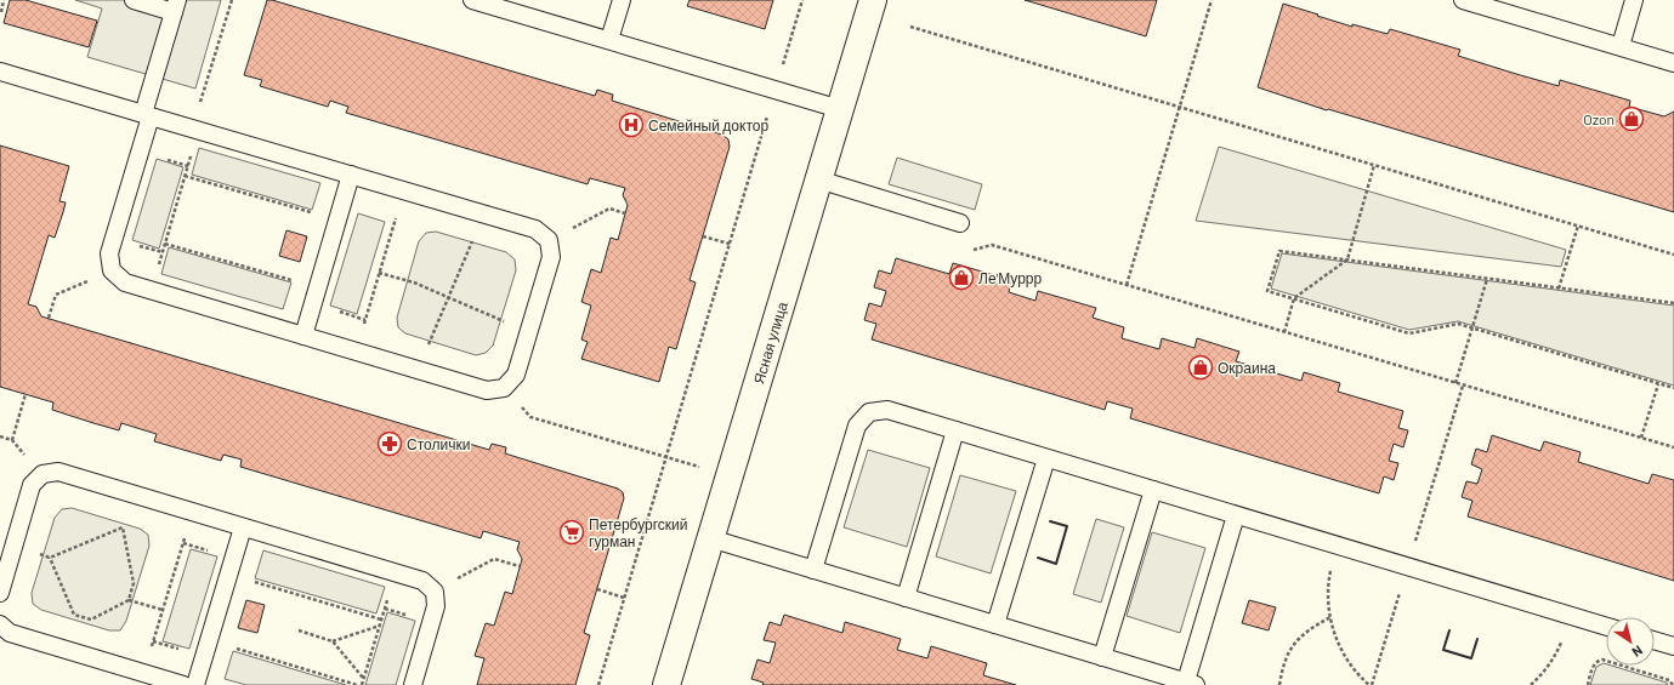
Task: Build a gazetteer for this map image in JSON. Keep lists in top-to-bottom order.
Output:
{
  "streets": {
    "street": ["Ясная улица"]
  },
  "places": {
    "shop": ["Ozon", "Ле'Муррр", "Окраина"],
    "hospital": ["Семейный доктор"],
    "pharmacy": ["Столички"],
    "supermarket": ["Петербургский гурман"]
  },
  "north": "bottom right"
}
